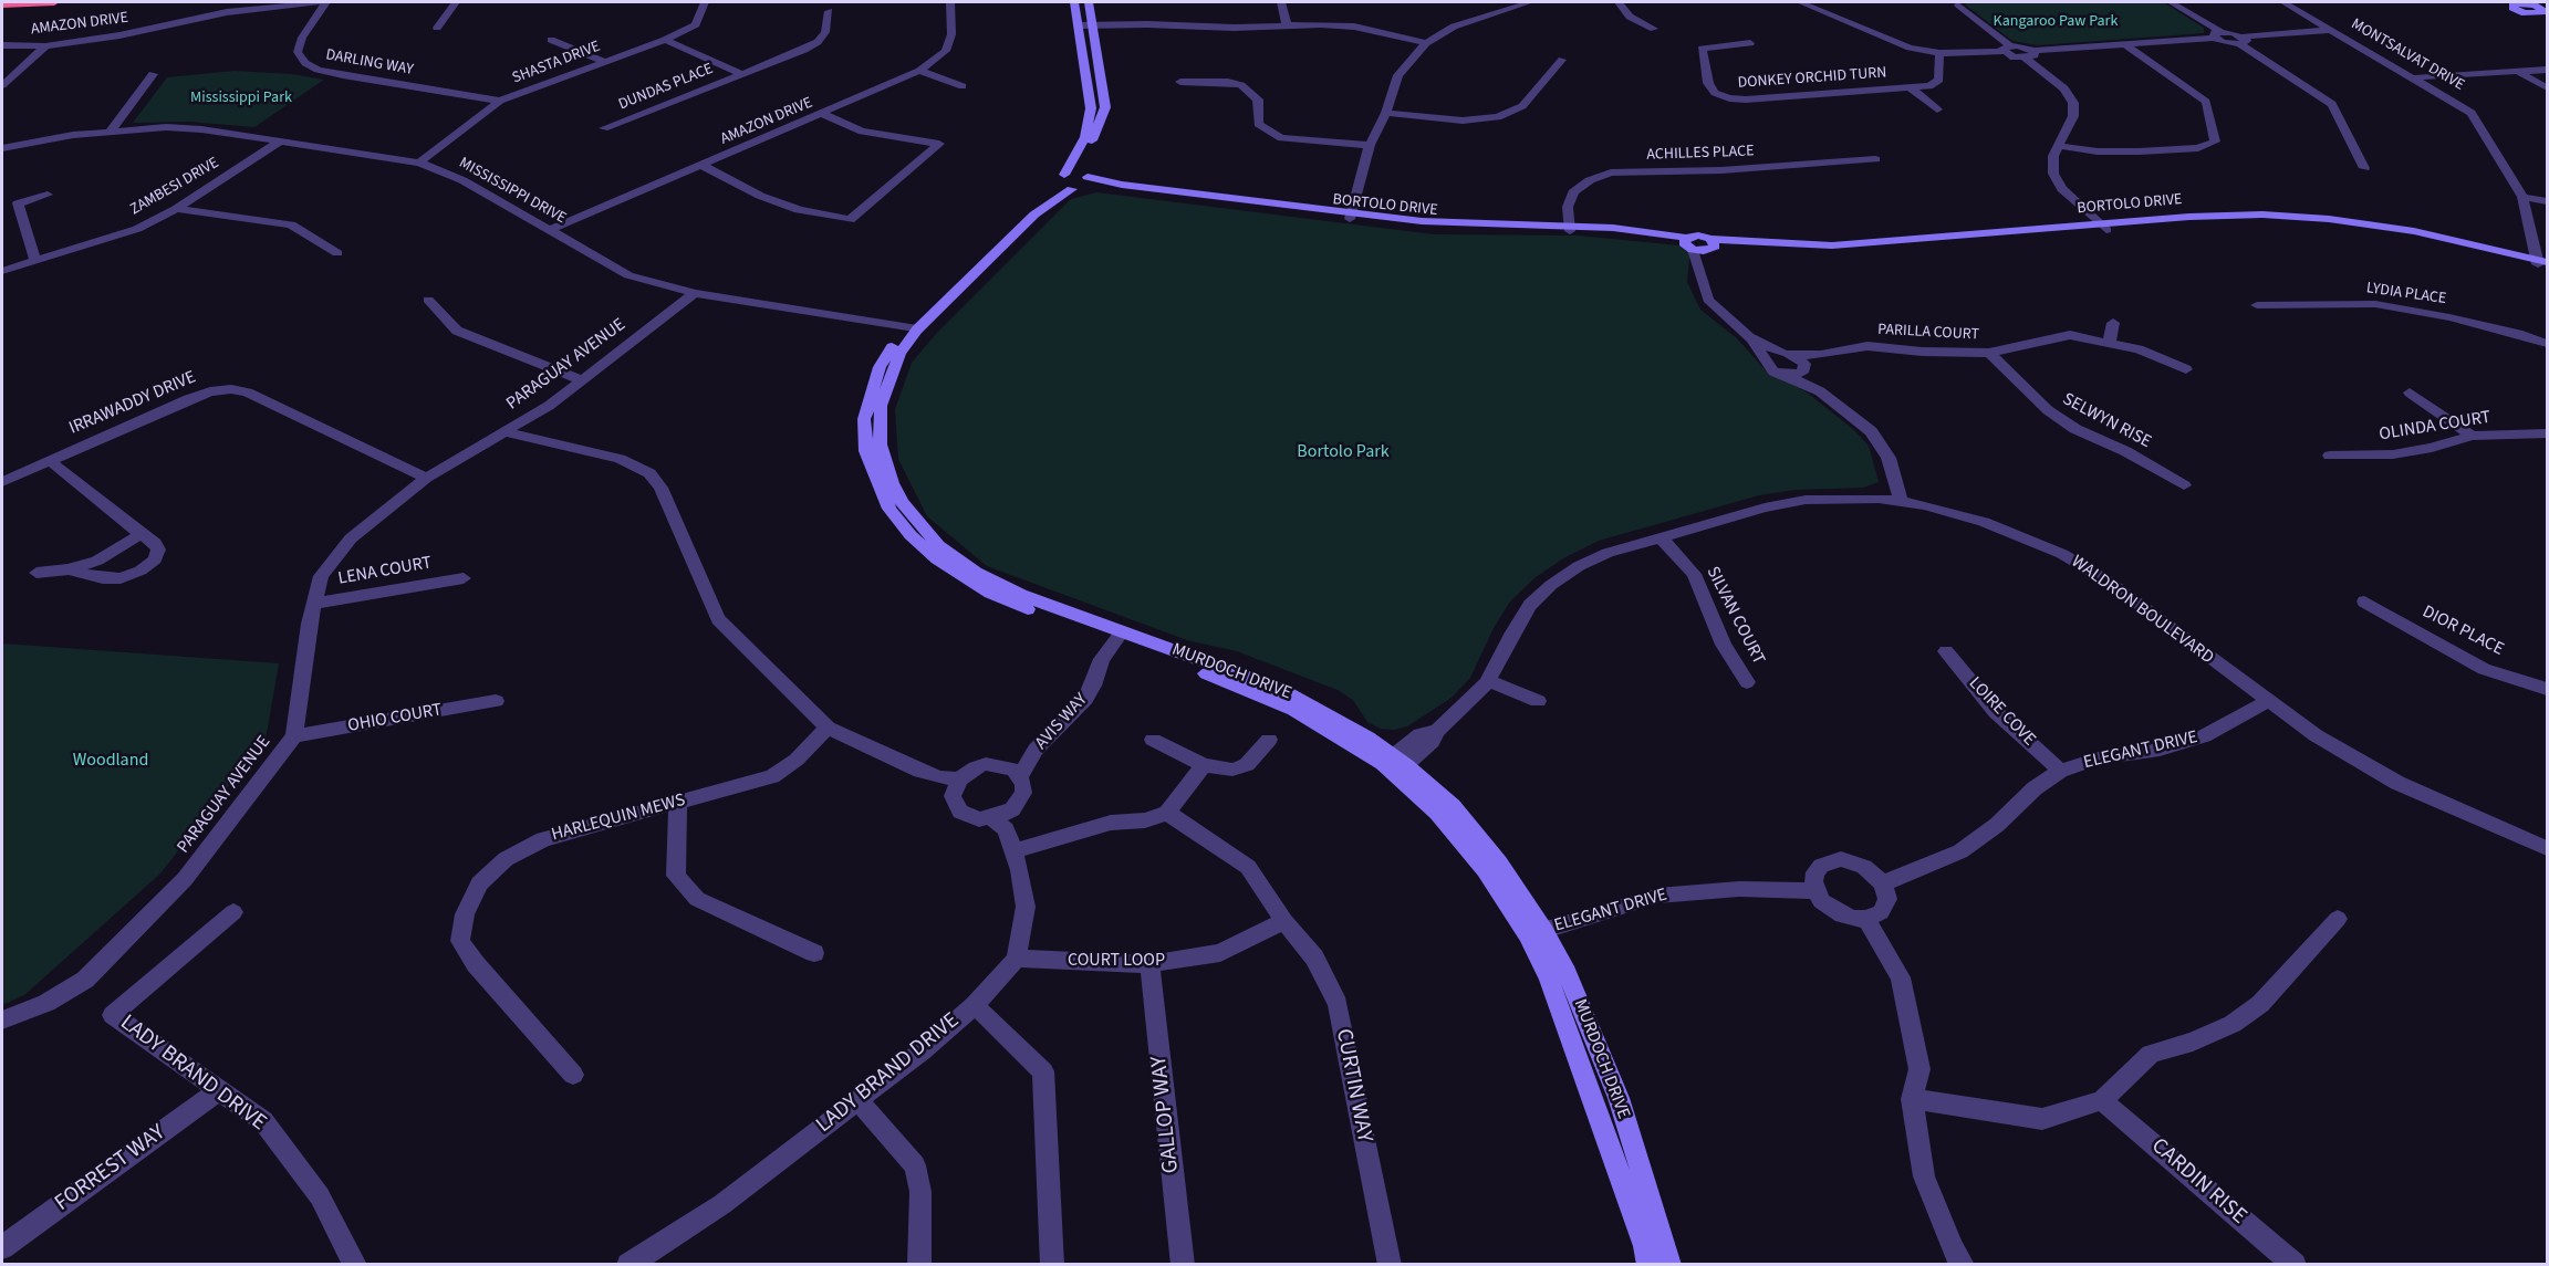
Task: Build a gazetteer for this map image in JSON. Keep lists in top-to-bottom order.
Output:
{
  "streets": {
    "main road": ["BORTOLO DRIVE", "MURDOCH DRIVE"],
    "street": [
      "AMAZON DRIVE",
      "MONTSALVAT DRIVE",
      "DARLING WAY",
      "SHASTA DRIVE",
      "DONKEY ORCHID TURN",
      "DUNDAS PLACE",
      "ACHILLES PLACE",
      "ZAMBESI DRIVE",
      "MISSISSIPPI DRIVE",
      "LYDIA PLACE",
      "PARILLA COURT",
      "PARAGUAY AVENUE",
      "IRRAWADDY DRIVE",
      "SELWYN RISE",
      "OLINDA COURT",
      "LENA COURT",
      "WALDRON BOULEVARD",
      "SILVAN COURT",
      "DIOR PLACE",
      "LOIRE COVE",
      "OHIO COURT",
      "AVIS WAY",
      "ELEGANT DRIVE",
      "HARLEQUIN MEWS",
      "COURT LOOP",
      "LADY BRAND DRIVE",
      "CURTIN WAY",
      "GALLOP WAY",
      "FORREST WAY",
      "CARDIN RISE"
    ]
  },
  "crossings": [
    ["AMAZON DRIVE", "MISSISSIPPI DRIVE"],
    ["MONTSALVAT DRIVE", "BORTOLO DRIVE"],
    ["DARLING WAY", "SHASTA DRIVE"],
    ["SHASTA DRIVE", "DUNDAS PLACE"],
    ["SHASTA DRIVE", "MISSISSIPPI DRIVE"],
    ["ACHILLES PLACE", "BORTOLO DRIVE"],
    ["ZAMBESI DRIVE", "MISSISSIPPI DRIVE"],
    ["MISSISSIPPI DRIVE", "PARAGUAY AVENUE"],
    ["MISSISSIPPI DRIVE", "MURDOCH DRIVE"],
    ["BORTOLO DRIVE", "MURDOCH DRIVE"],
    ["PARILLA COURT", "SELWYN RISE"],
    ["PARAGUAY AVENUE", "IRRAWADDY DRIVE"],
    ["PARAGUAY AVENUE", "LENA COURT"],
    ["PARAGUAY AVENUE", "OHIO COURT"],
    ["WALDRON BOULEVARD", "SILVAN COURT"],
    ["WALDRON BOULEVARD", "MURDOCH DRIVE"],
    ["WALDRON BOULEVARD", "ELEGANT DRIVE"],
    ["MURDOCH DRIVE", "AVIS WAY"],
    ["MURDOCH DRIVE", "ELEGANT DRIVE"],
    ["LOIRE COVE", "ELEGANT DRIVE"],
    ["COURT LOOP", "LADY BRAND DRIVE"],
    ["COURT LOOP", "CURTIN WAY"],
    ["COURT LOOP", "GALLOP WAY"],
    ["LADY BRAND DRIVE", "FORREST WAY"]
  ],
  "parks": [
    "Kangaroo Paw Park",
    "Mississippi Park",
    "Bortolo Park",
    "Woodland"
  ]
}
